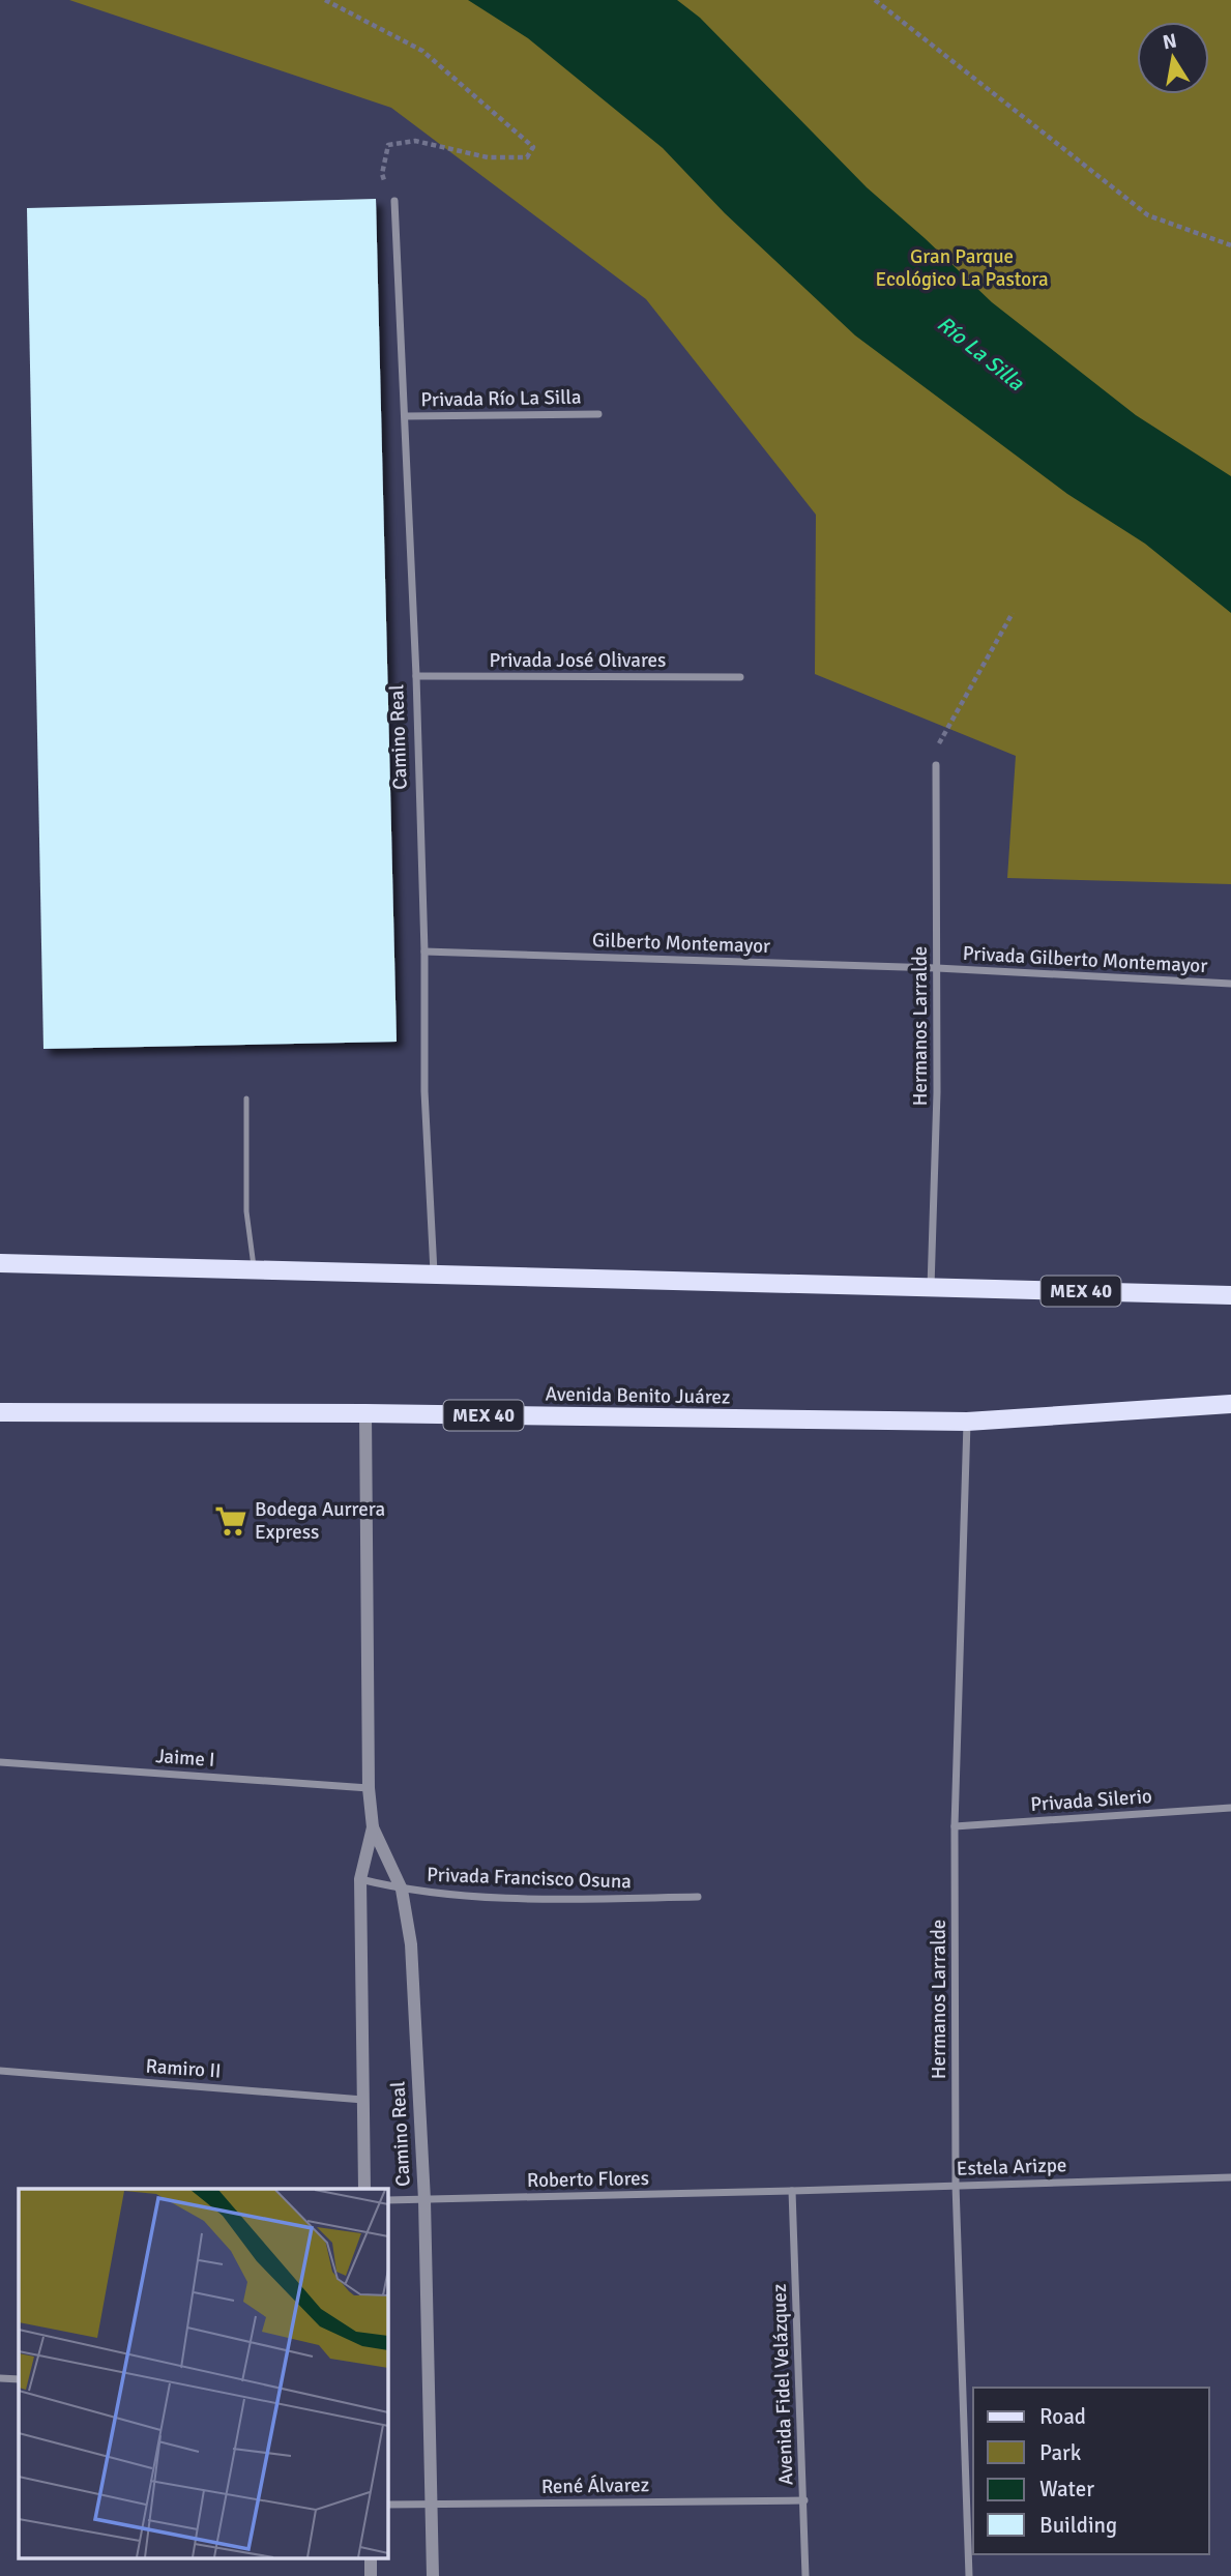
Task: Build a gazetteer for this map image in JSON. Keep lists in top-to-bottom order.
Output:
{
  "streets": {
    "main road": ["MEX 40", "Avenida Benito Juárez"],
    "street": [
      "Privada Río La Silla",
      "Privada José Olivares",
      "Camino Real",
      "Gilberto Montemayor",
      "Privada Gilberto Montemayor",
      "Hermanos Larralde",
      "Jaime I",
      "Privada Silerio",
      "Privada Francisco Osuna",
      "Ramiro II",
      "Estela Arizpe",
      "Roberto Flores",
      "Avenida Fidel Velázquez",
      "René Álvarez"
    ]
  },
  "crossings": [
    ["Privada Río La Silla", "Camino Real"],
    ["Privada José Olivares", "Camino Real"],
    ["Camino Real", "Gilberto Montemayor"],
    ["Camino Real", "MEX 40"],
    ["Camino Real", "Avenida Benito Juárez"],
    ["Camino Real", "Jaime I"],
    ["Camino Real", "Privada Francisco Osuna"],
    ["Camino Real", "Ramiro II"],
    ["Camino Real", "Roberto Flores"],
    ["Camino Real", "René Álvarez"],
    ["Gilberto Montemayor", "Privada Gilberto Montemayor"],
    ["Gilberto Montemayor", "Hermanos Larralde"],
    ["Privada Gilberto Montemayor", "Hermanos Larralde"],
    ["Hermanos Larralde", "MEX 40"],
    ["Hermanos Larralde", "Avenida Benito Juárez"],
    ["Hermanos Larralde", "Privada Silerio"],
    ["Hermanos Larralde", "Estela Arizpe"],
    ["Estela Arizpe", "Roberto Flores"],
    ["Estela Arizpe", "Avenida Fidel Velázquez"],
    ["Roberto Flores", "Avenida Fidel Velázquez"],
    ["Avenida Fidel Velázquez", "René Álvarez"]
  ],
  "water": ["Río La Silla"],
  "parks": ["Gran Parque Ecológico La Pastora"],
  "places": {
    "supermarket": ["Bodega Aurrera Express"]
  },
  "legend": [
    "Road",
    "Park",
    "Water",
    "Building"
  ],
  "north": "top"
}
